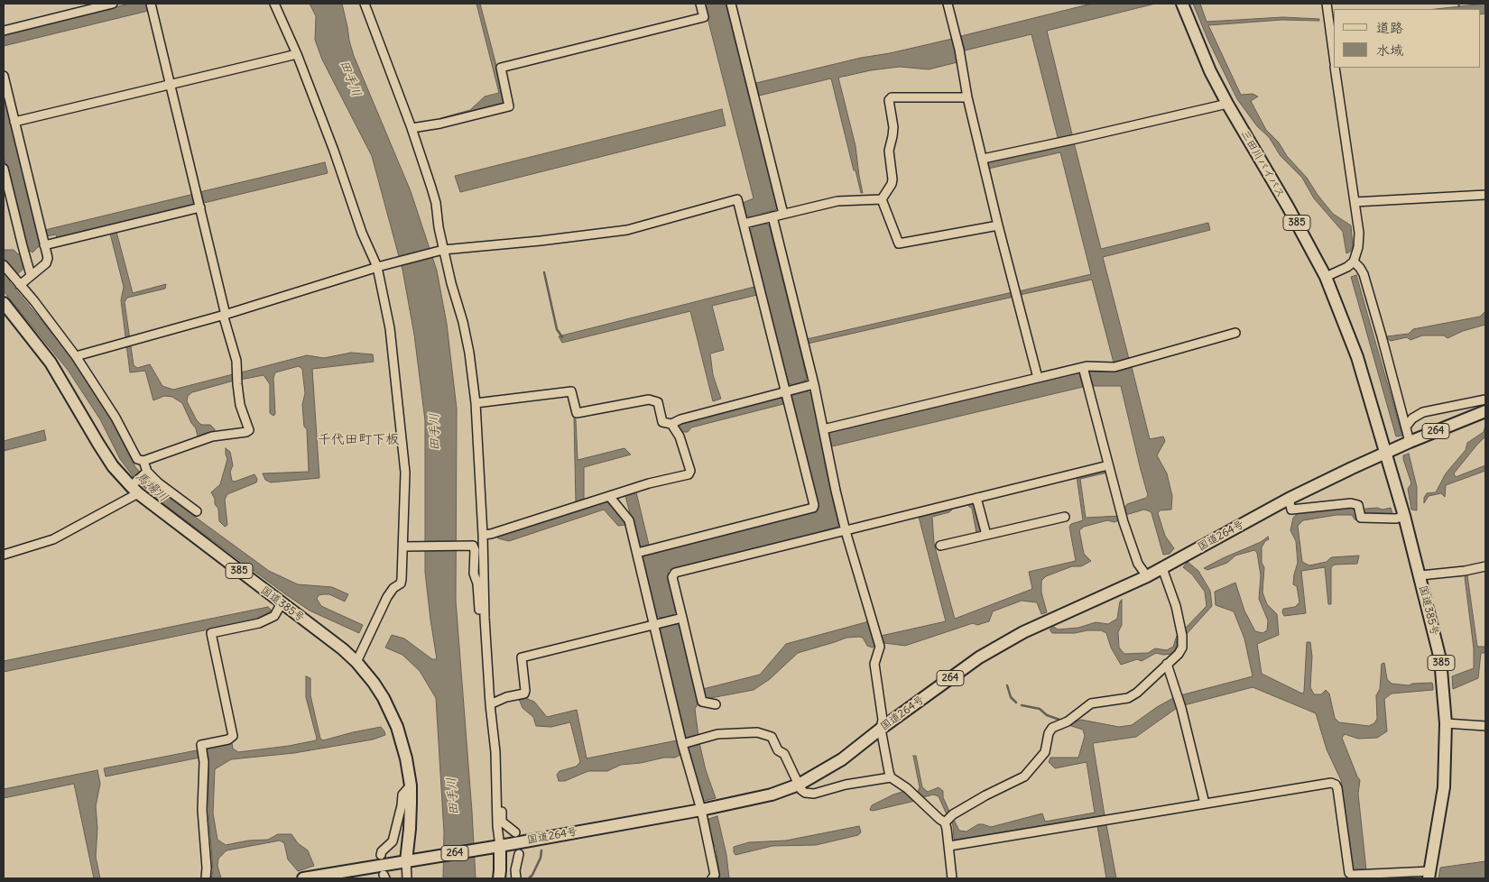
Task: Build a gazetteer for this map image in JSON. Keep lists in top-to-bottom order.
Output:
{
  "streets": {
    "highway": [
      "三田川バイパス",
      "385",
      "264",
      "国道264号",
      "国道385号"
    ]
  },
  "crossings": [
    ["三田川バイパス", "国道264号"],
    ["三田川バイパス", "国道385号"],
    ["国道264号", "国道385号"]
  ],
  "districts": ["千代田町下板"],
  "water": ["田手川", "馬場川"],
  "legend": ["道路", "水域"]
}
